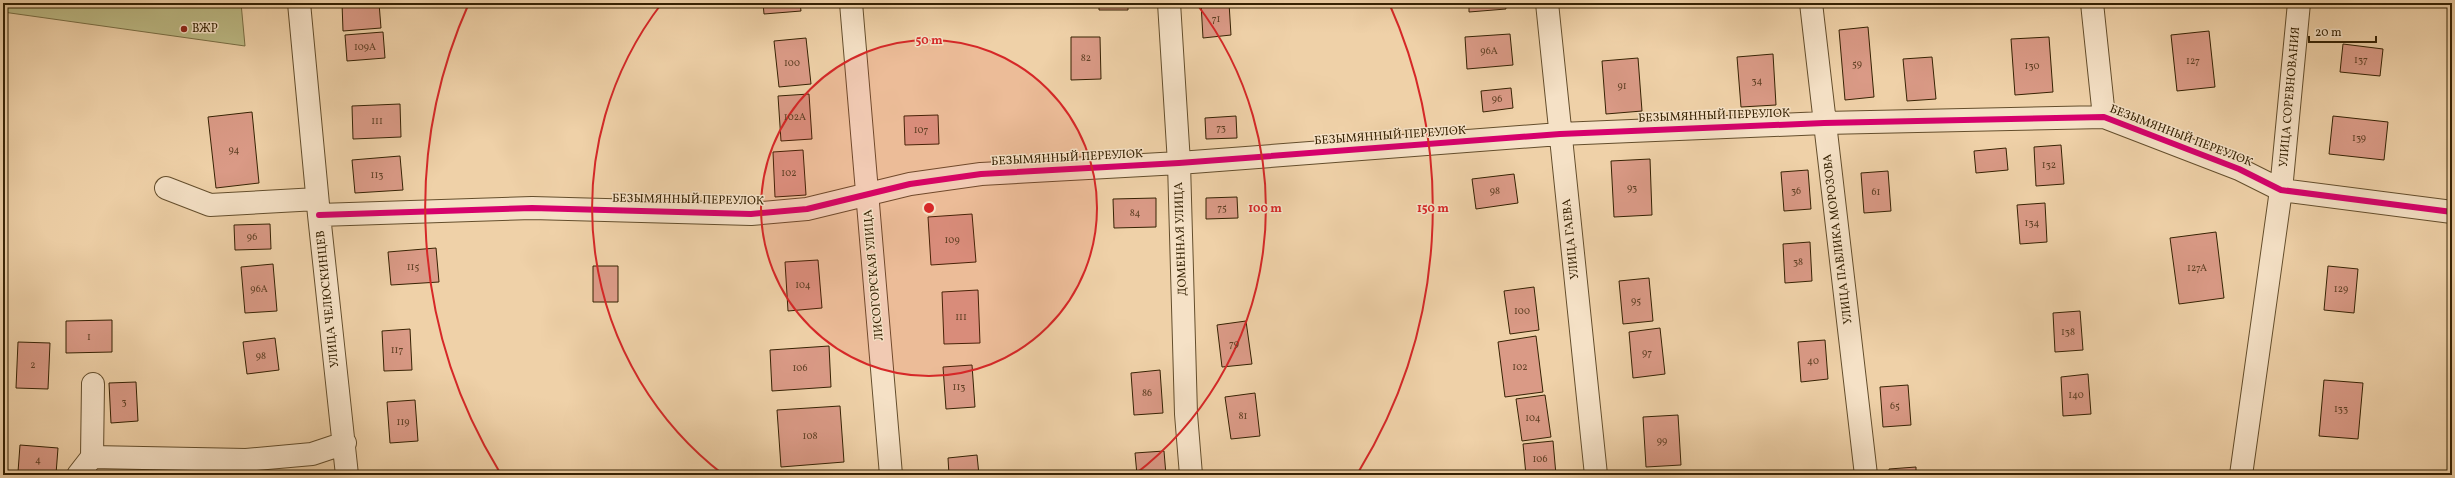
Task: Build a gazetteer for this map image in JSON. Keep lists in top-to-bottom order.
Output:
{
  "streets": {
    "street": [
      "УЛИЦА СОРЕВНОВАНИЯ",
      "БЕЗЫМЯННЫЙ ПЕРЕУЛОК",
      "ДОМЕННАЯ УЛИЦА",
      "УЛИЦА ГАЕВА",
      "УЛИЦА ПАВЛИКА МОРОЗОВА",
      "ЛИСОГОРСКАЯ УЛИЦА",
      "УЛИЦА ЧЕЛЮСКИНЦЕВ"
    ]
  },
  "crossings": [
    ["УЛИЦА СОРЕВНОВАНИЯ", "БЕЗЫМЯННЫЙ ПЕРЕУЛОК"],
    ["БЕЗЫМЯННЫЙ ПЕРЕУЛОК", "ДОМЕННАЯ УЛИЦА"],
    ["БЕЗЫМЯННЫЙ ПЕРЕУЛОК", "УЛИЦА ГАЕВА"],
    ["БЕЗЫМЯННЫЙ ПЕРЕУЛОК", "УЛИЦА ПАВЛИКА МОРОЗОВА"],
    ["БЕЗЫМЯННЫЙ ПЕРЕУЛОК", "ЛИСОГОРСКАЯ УЛИЦА"],
    ["БЕЗЫМЯННЫЙ ПЕРЕУЛОК", "УЛИЦА ЧЕЛЮСКИНЦЕВ"]
  ],
  "places": ["ВЖР"],
  "house_numbers": [
    "71",
    "109А",
    "96А",
    "82",
    "137",
    "127",
    "100",
    "59",
    "130",
    "34",
    "91",
    "96",
    "102А",
    "111",
    "73",
    "107",
    "139",
    "94",
    "132",
    "102",
    "113",
    "93",
    "98",
    "36",
    "61",
    "75",
    "84",
    "134",
    "96",
    "109",
    "38",
    "115",
    "127А",
    "104",
    "96А",
    "129",
    "95",
    "100",
    "111",
    "138",
    "1",
    "79",
    "117",
    "97",
    "98",
    "40",
    "2",
    "102",
    "106",
    "113",
    "86",
    "140",
    "3",
    "65",
    "133",
    "81",
    "104",
    "119",
    "108",
    "99",
    "106",
    "4"
  ],
  "scale_bar": "20 m",
  "rings": ["50 m", "100 m", "150 m"]
}
